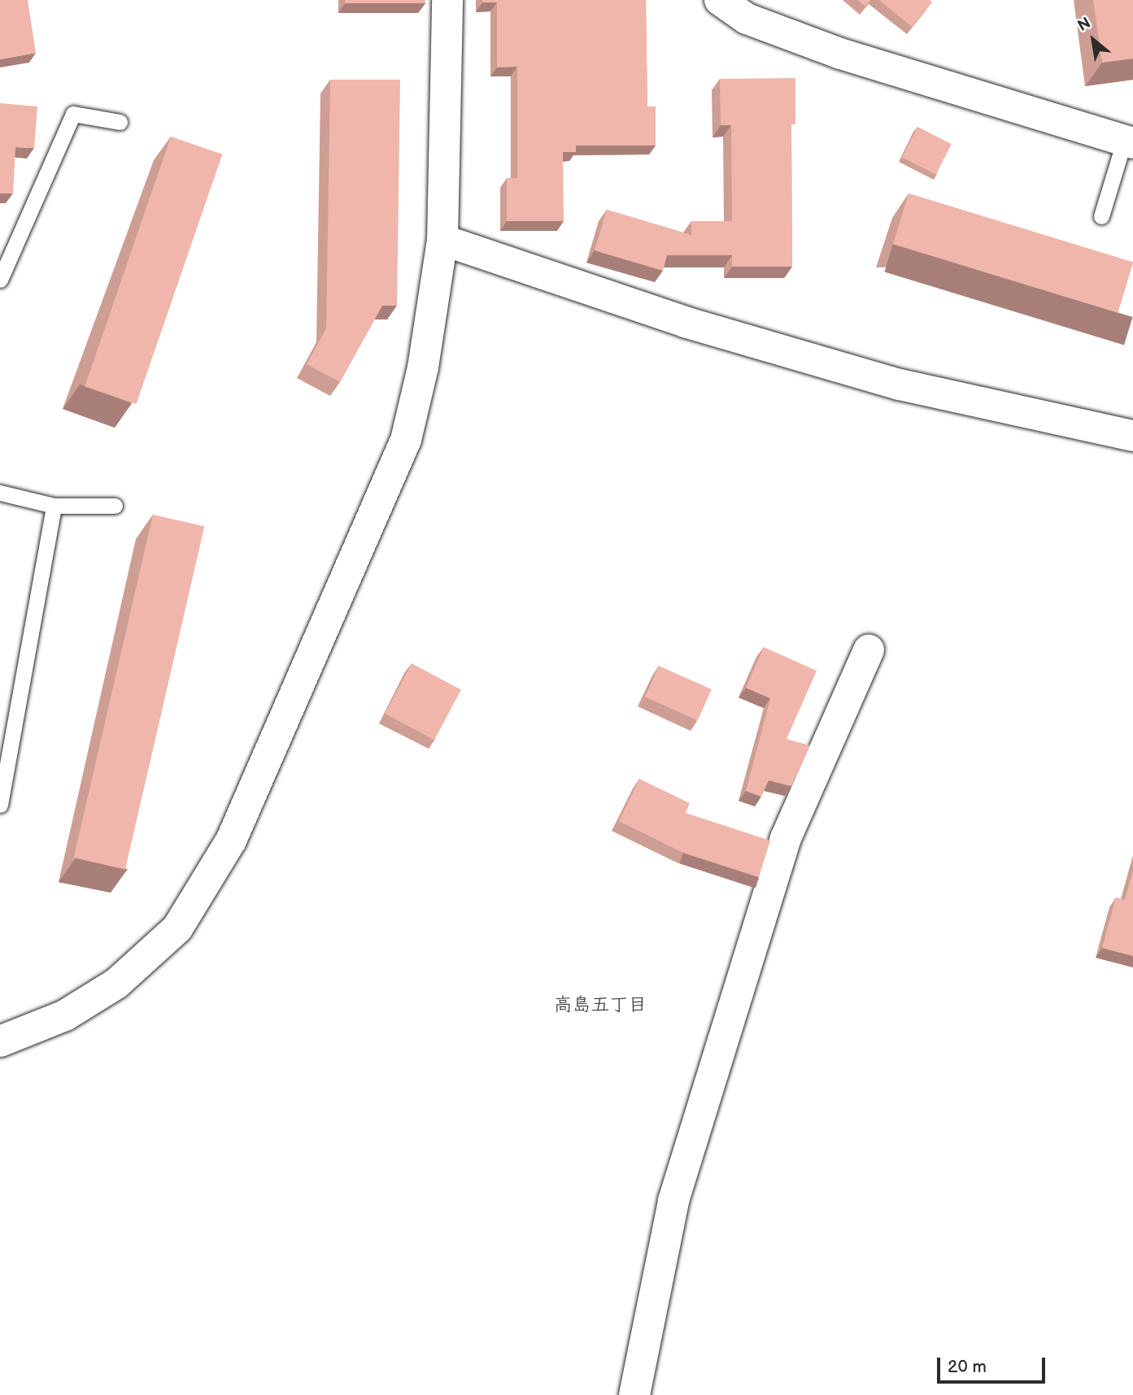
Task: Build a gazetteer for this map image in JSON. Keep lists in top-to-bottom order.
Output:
{
  "districts": ["高島五丁目"],
  "scale_bar": "20 m",
  "north": "top left"
}
